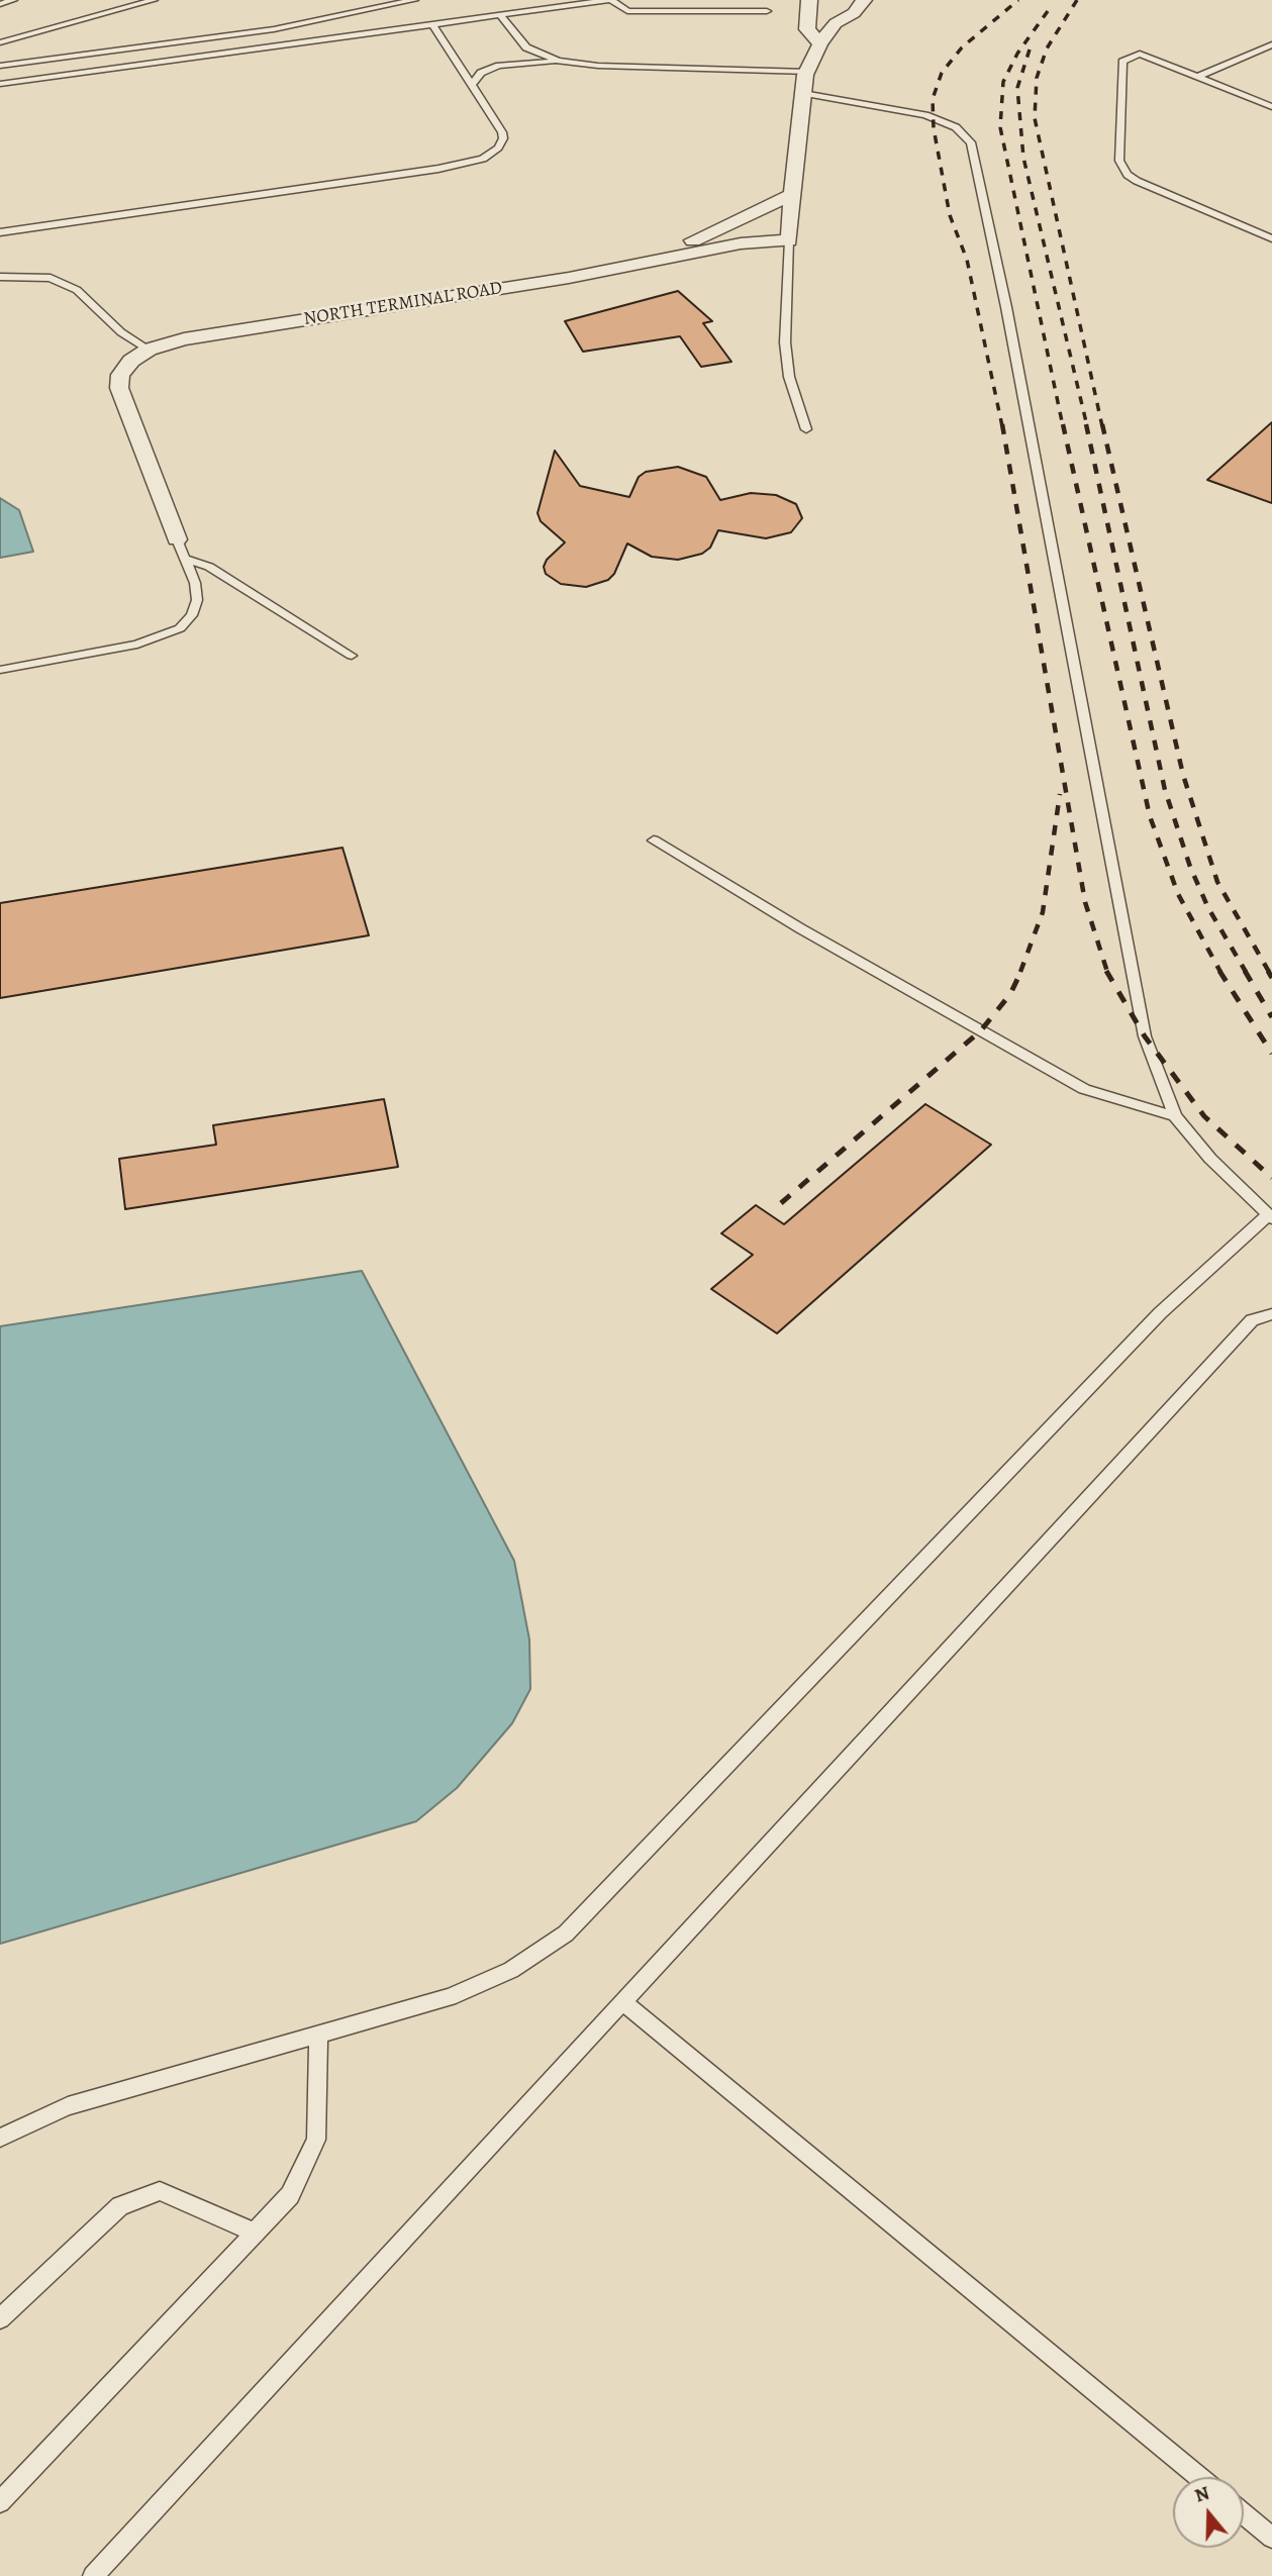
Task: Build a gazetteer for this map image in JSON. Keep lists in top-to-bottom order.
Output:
{
  "streets": {
    "street": ["NORTH TERMINAL ROAD"]
  },
  "north": "top"
}
